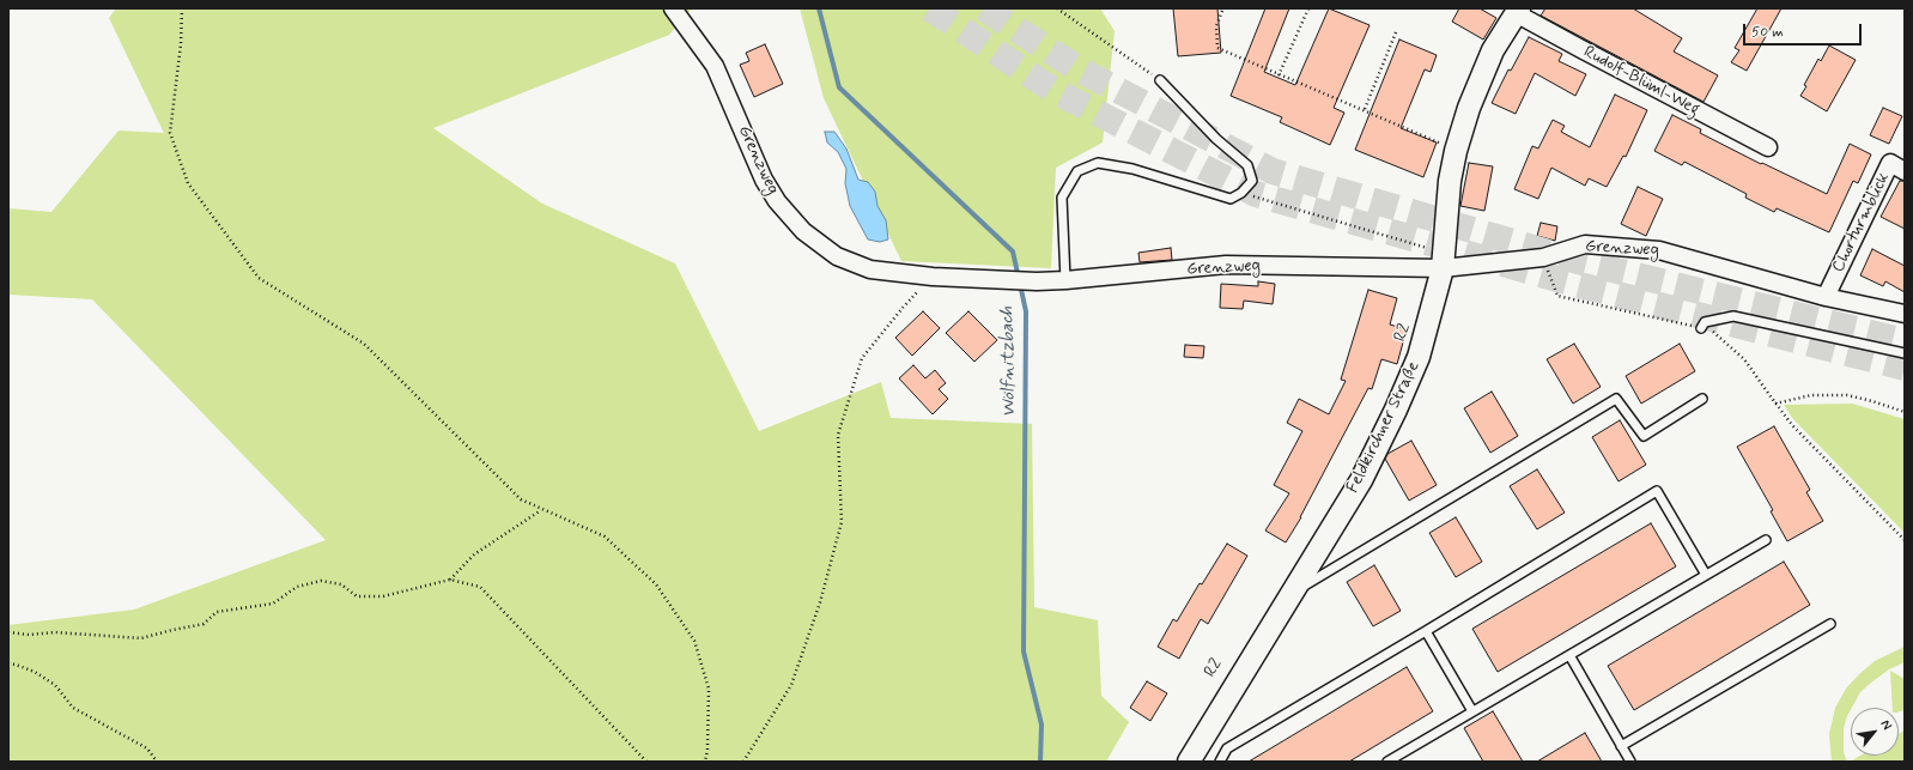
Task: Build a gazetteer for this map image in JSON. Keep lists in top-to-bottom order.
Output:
{
  "streets": {
    "street": [
      "Rudolf-Blüml-Weg",
      "Grenzweg",
      "Chorturmblick",
      "Feldkirchner Straße"
    ]
  },
  "crossings": [
    ["Rudolf-Blüml-Weg", "Feldkirchner Straße"],
    ["Grenzweg", "Chorturmblick"],
    ["Grenzweg", "Feldkirchner Straße"]
  ],
  "water": ["Wölfnitzbach"],
  "scale_bar": "50 m",
  "north": "top right"
}
